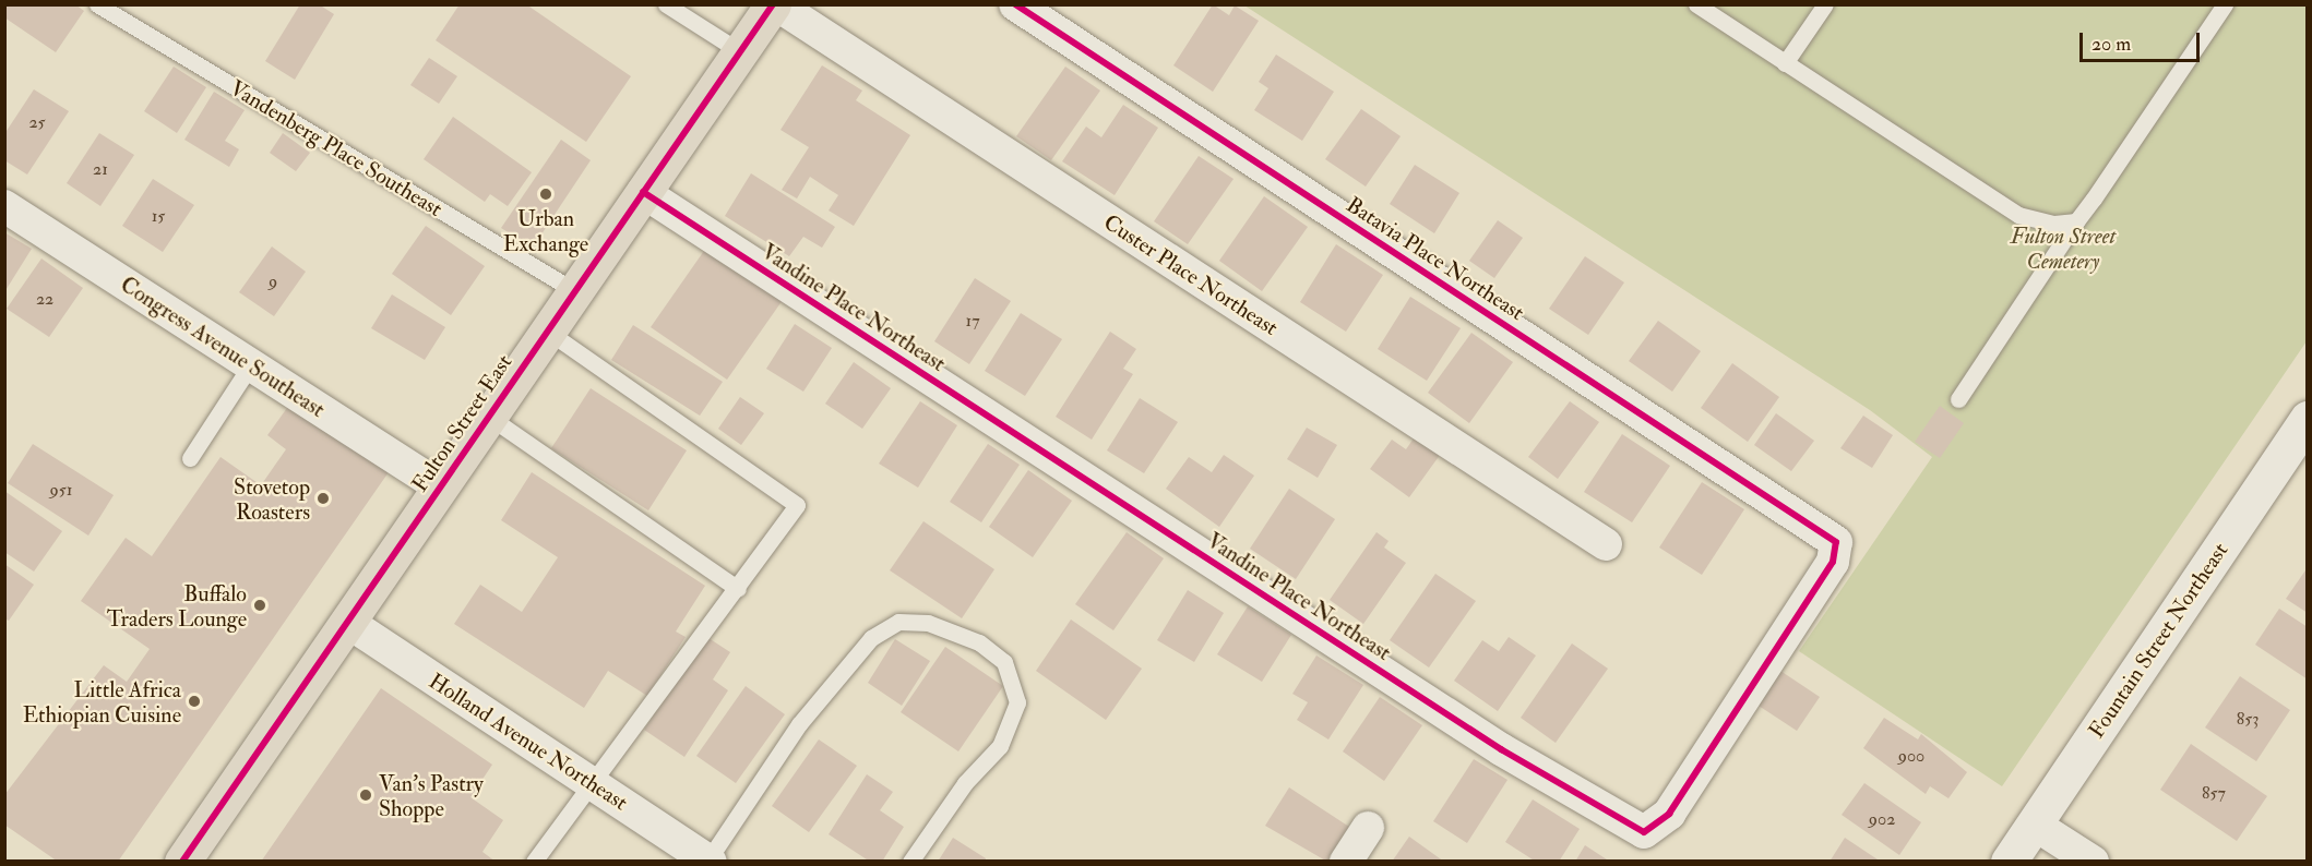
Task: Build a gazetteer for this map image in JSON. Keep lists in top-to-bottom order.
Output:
{
  "streets": {
    "main road": ["Fulton Street East"],
    "street": [
      "Batavia Place Northeast",
      "Custer Place Northeast",
      "Vandine Place Northeast",
      "Congress Avenue Southeast",
      "Fountain Street Northeast",
      "Holland Avenue Northeast"
    ],
    "lane": ["Vandenberg Place Southeast"]
  },
  "crossings": [
    ["Vandenberg Place Southeast", "Fulton Street East"],
    ["Batavia Place Northeast", "Vandine Place Northeast"],
    ["Custer Place Northeast", "Fulton Street East"],
    ["Vandine Place Northeast", "Fulton Street East"],
    ["Congress Avenue Southeast", "Fulton Street East"],
    ["Fulton Street East", "Holland Avenue Northeast"]
  ],
  "parks": ["Fulton Street Cemetery"],
  "places": [
    "Urban Exchange",
    "Stovetop Roasters",
    "Buffalo Traders Lounge",
    "Little Africa Ethiopian Cuisine",
    "Van's Pastry Shoppe"
  ],
  "house_numbers": [
    "25",
    "21",
    "15",
    "9",
    "22",
    "17",
    "951",
    "853",
    "900",
    "857",
    "902"
  ],
  "scale_bar": "20 m"
}
